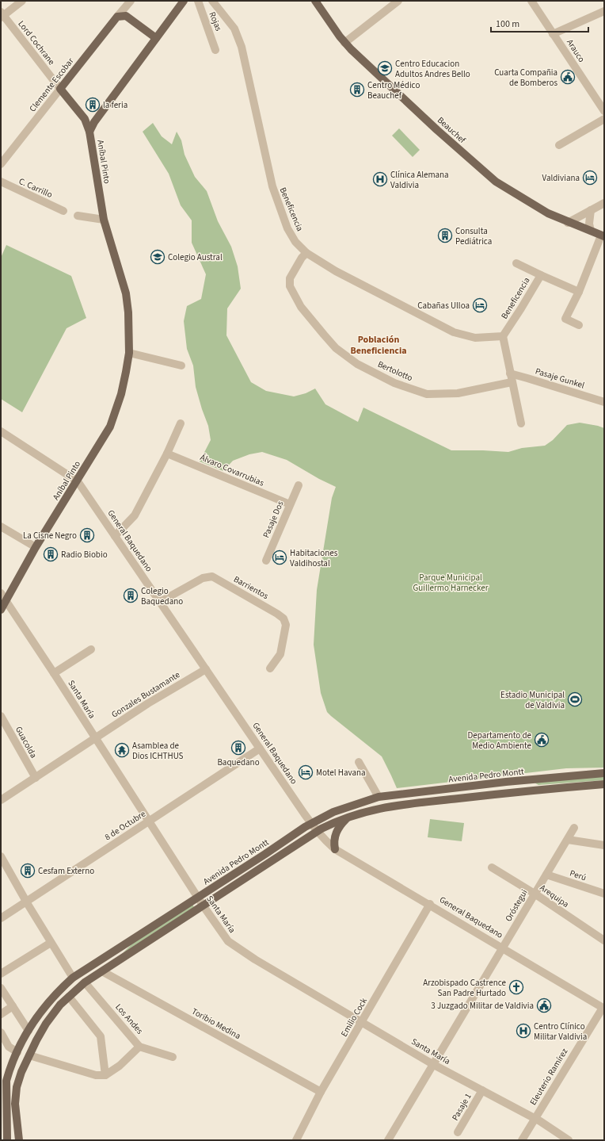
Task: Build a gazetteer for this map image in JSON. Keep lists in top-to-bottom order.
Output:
{
  "streets": {
    "main road": [
      "Lord Cochrane",
      "Clemente Escobar",
      "Beauchef",
      "Aníbal Pinto",
      "Avenida Pedro Montt"
    ],
    "street": [
      "Rojas",
      "Arauco",
      "C. Carrillo",
      "Beneficencia",
      "Bertolotto",
      "Pasaje Gunkel",
      "Álvaro Covarrubias",
      "Pasaje Dos",
      "General Baquedano",
      "Barrientos",
      "Gonzales Bustamante",
      "Santa María",
      "Guacolda",
      "8 de Octubre",
      "Perú",
      "Arequipa",
      "Oróstegui",
      "Emilio Cock",
      "Los Andes",
      "Toribio Medina",
      "Eleuterio Ramírez",
      "Pasaje 1"
    ]
  },
  "crossings": [
    ["Lord Cochrane", "Clemente Escobar"],
    ["Lord Cochrane", "Aníbal Pinto"],
    ["Aníbal Pinto", "General Baquedano"],
    ["Aníbal Pinto", "Santa María"],
    ["Beneficencia", "Bertolotto"],
    ["Álvaro Covarrubias", "Pasaje Dos"],
    ["General Baquedano", "Barrientos"],
    ["General Baquedano", "Gonzales Bustamante"],
    ["General Baquedano", "Avenida Pedro Montt"],
    ["General Baquedano", "8 de Octubre"],
    ["General Baquedano", "Oróstegui"],
    ["General Baquedano", "Emilio Cock"],
    ["General Baquedano", "Eleuterio Ramírez"],
    ["Gonzales Bustamante", "Santa María"],
    ["Gonzales Bustamante", "Guacolda"],
    ["Santa María", "Avenida Pedro Montt"],
    ["Santa María", "8 de Octubre"],
    ["Santa María", "Oróstegui"],
    ["Santa María", "Emilio Cock"],
    ["Santa María", "Eleuterio Ramírez"],
    ["Santa María", "Pasaje 1"],
    ["Perú", "Oróstegui"],
    ["Arequipa", "Oróstegui"],
    ["Emilio Cock", "Toribio Medina"]
  ],
  "districts": ["Población Beneficiencia"],
  "parks": ["Parque Municipal Guillermo Harnecker"],
  "places": {
    "school or university": ["Centro Educacion Adultos Andres Bello", "Colegio Austral"],
    "public building": ["Cuarta Compañia de Bomberos", "Departamento de Medio Ambiente", "3 Juzgado Militar de Valdivia"],
    "building": [
      "Centro Médico Beauchef",
      "la feria",
      "Consulta Pediátrica",
      "La Cisne Negro",
      "Radio Biobio",
      "Colegio Baquedano",
      "Baquedano",
      "Cesfam Externo"
    ],
    "hotel": [
      "Valdiviana",
      "Cabañas Ulloa",
      "Habitaciones Valdihostal",
      "Motel Havana"
    ],
    "hospital": ["Clínica Alemana Valdivia", "Centro Clínico Militar Valdivia"],
    "sports": ["Estadio Municipal de Valdivia"],
    "temple": ["Asamblea de Dios ICHTHUS"],
    "church": ["Arzobispado Castrence San Padre Hurtado"]
  },
  "scale_bar": "100 m"
}
